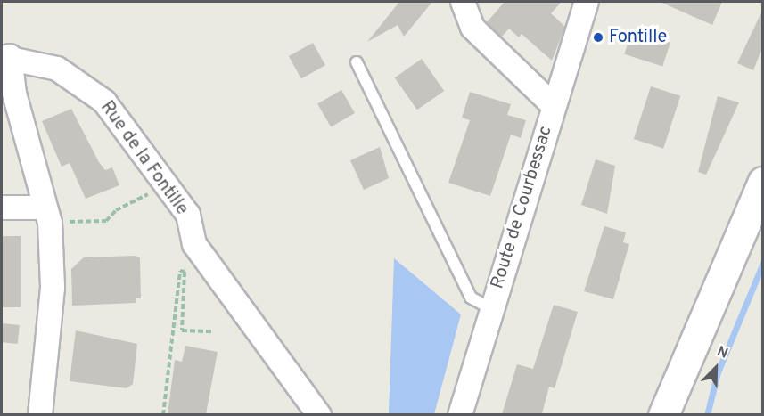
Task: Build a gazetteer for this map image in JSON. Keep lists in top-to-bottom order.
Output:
{
  "streets": {
    "street": ["Rue de la Fontille", "Route de Courbessac"]
  },
  "places": ["Fontille"],
  "north": "top right"
}
